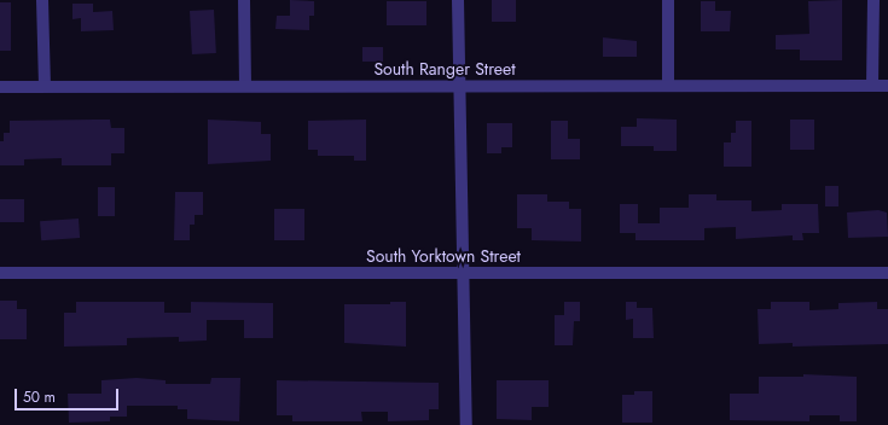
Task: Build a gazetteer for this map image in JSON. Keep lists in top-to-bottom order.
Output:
{
  "streets": {
    "street": ["South Ranger Street", "South Yorktown Street"]
  },
  "scale_bar": "50 m"
}
